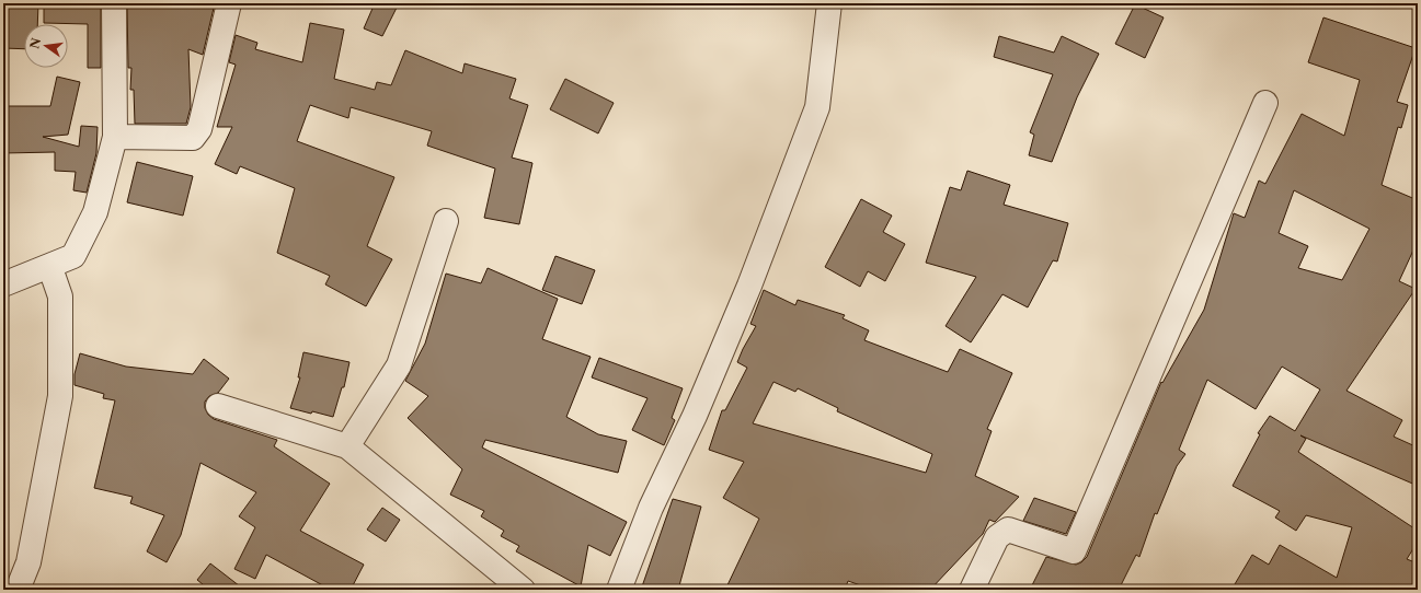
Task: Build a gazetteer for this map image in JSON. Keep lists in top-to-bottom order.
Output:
{
  "north": "left"
}
